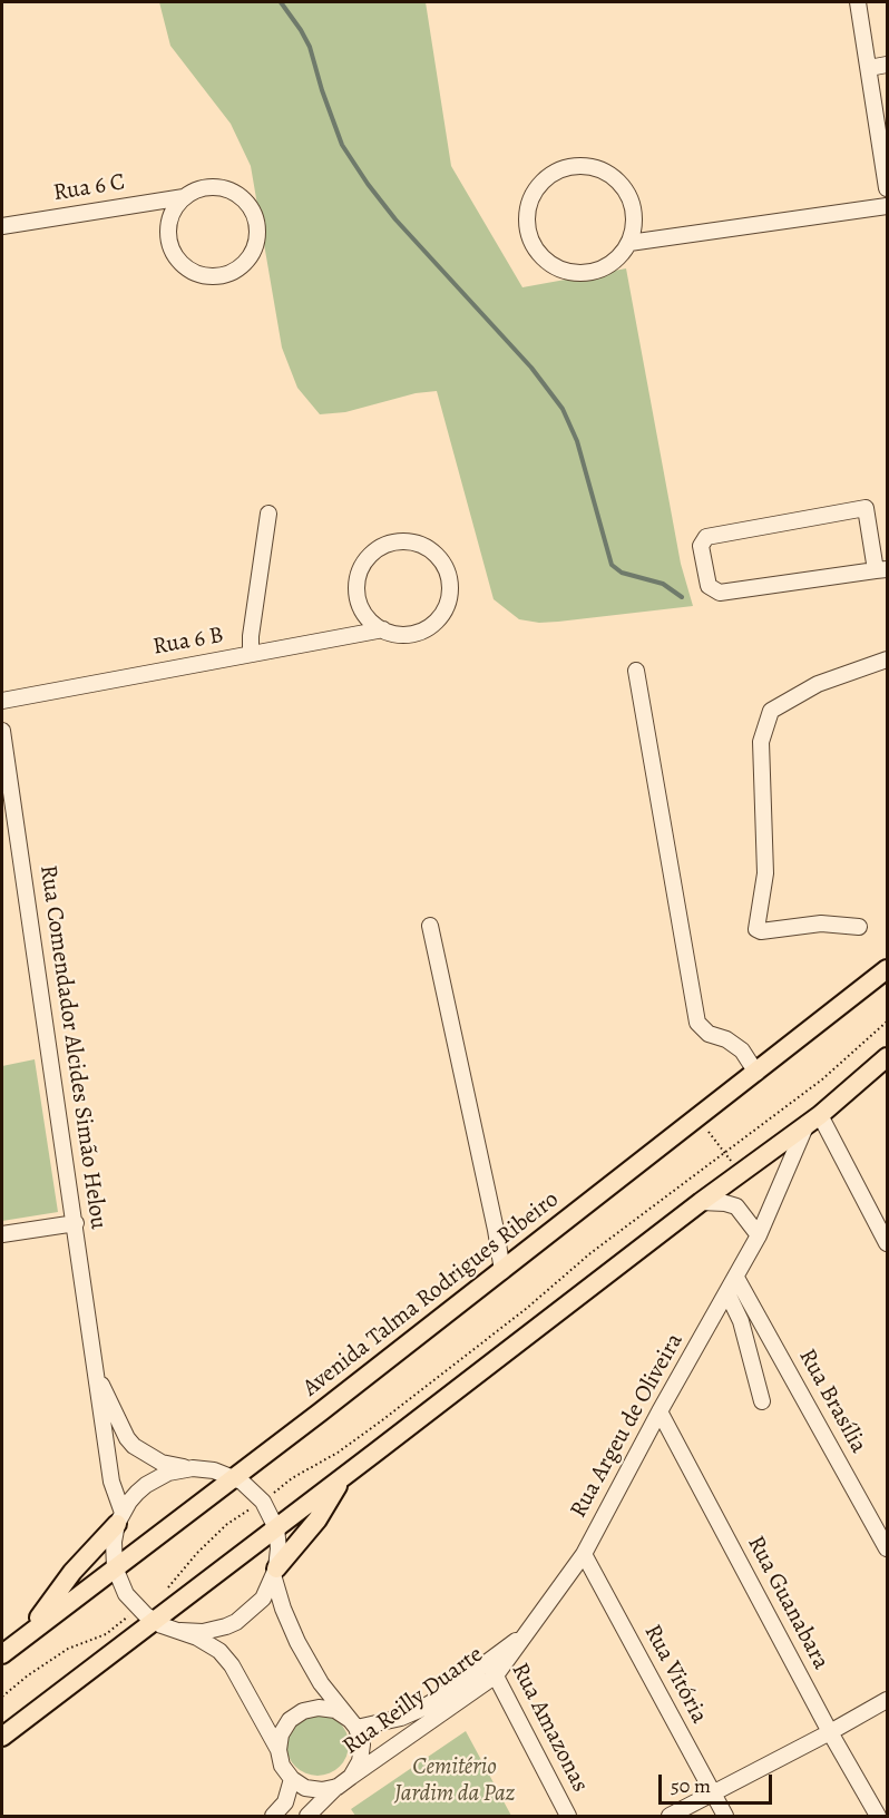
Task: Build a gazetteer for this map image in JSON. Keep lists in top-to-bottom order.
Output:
{
  "streets": {
    "main road": ["Avenida Talma Rodrigues Ribeiro"],
    "street": [
      "Rua 6 C",
      "Rua 6 B",
      "Rua Comendador Alcides Simão Helou",
      "Rua Brasília",
      "Rua Argeu de Oliveira",
      "Rua Guanabara",
      "Rua Vitória",
      "Rua Reilly Duarte",
      "Rua Amazonas"
    ]
  },
  "crossings": [
    ["Rua Comendador Alcides Simão Helou", "Avenida Talma Rodrigues Ribeiro"],
    ["Rua Brasília", "Rua Argeu de Oliveira"],
    ["Rua Argeu de Oliveira", "Rua Guanabara"],
    ["Rua Argeu de Oliveira", "Rua Vitória"],
    ["Rua Argeu de Oliveira", "Rua Reilly Duarte"],
    ["Rua Reilly Duarte", "Rua Amazonas"]
  ],
  "parks": ["Cemitério Jardim da Paz"],
  "scale_bar": "50 m"
}
